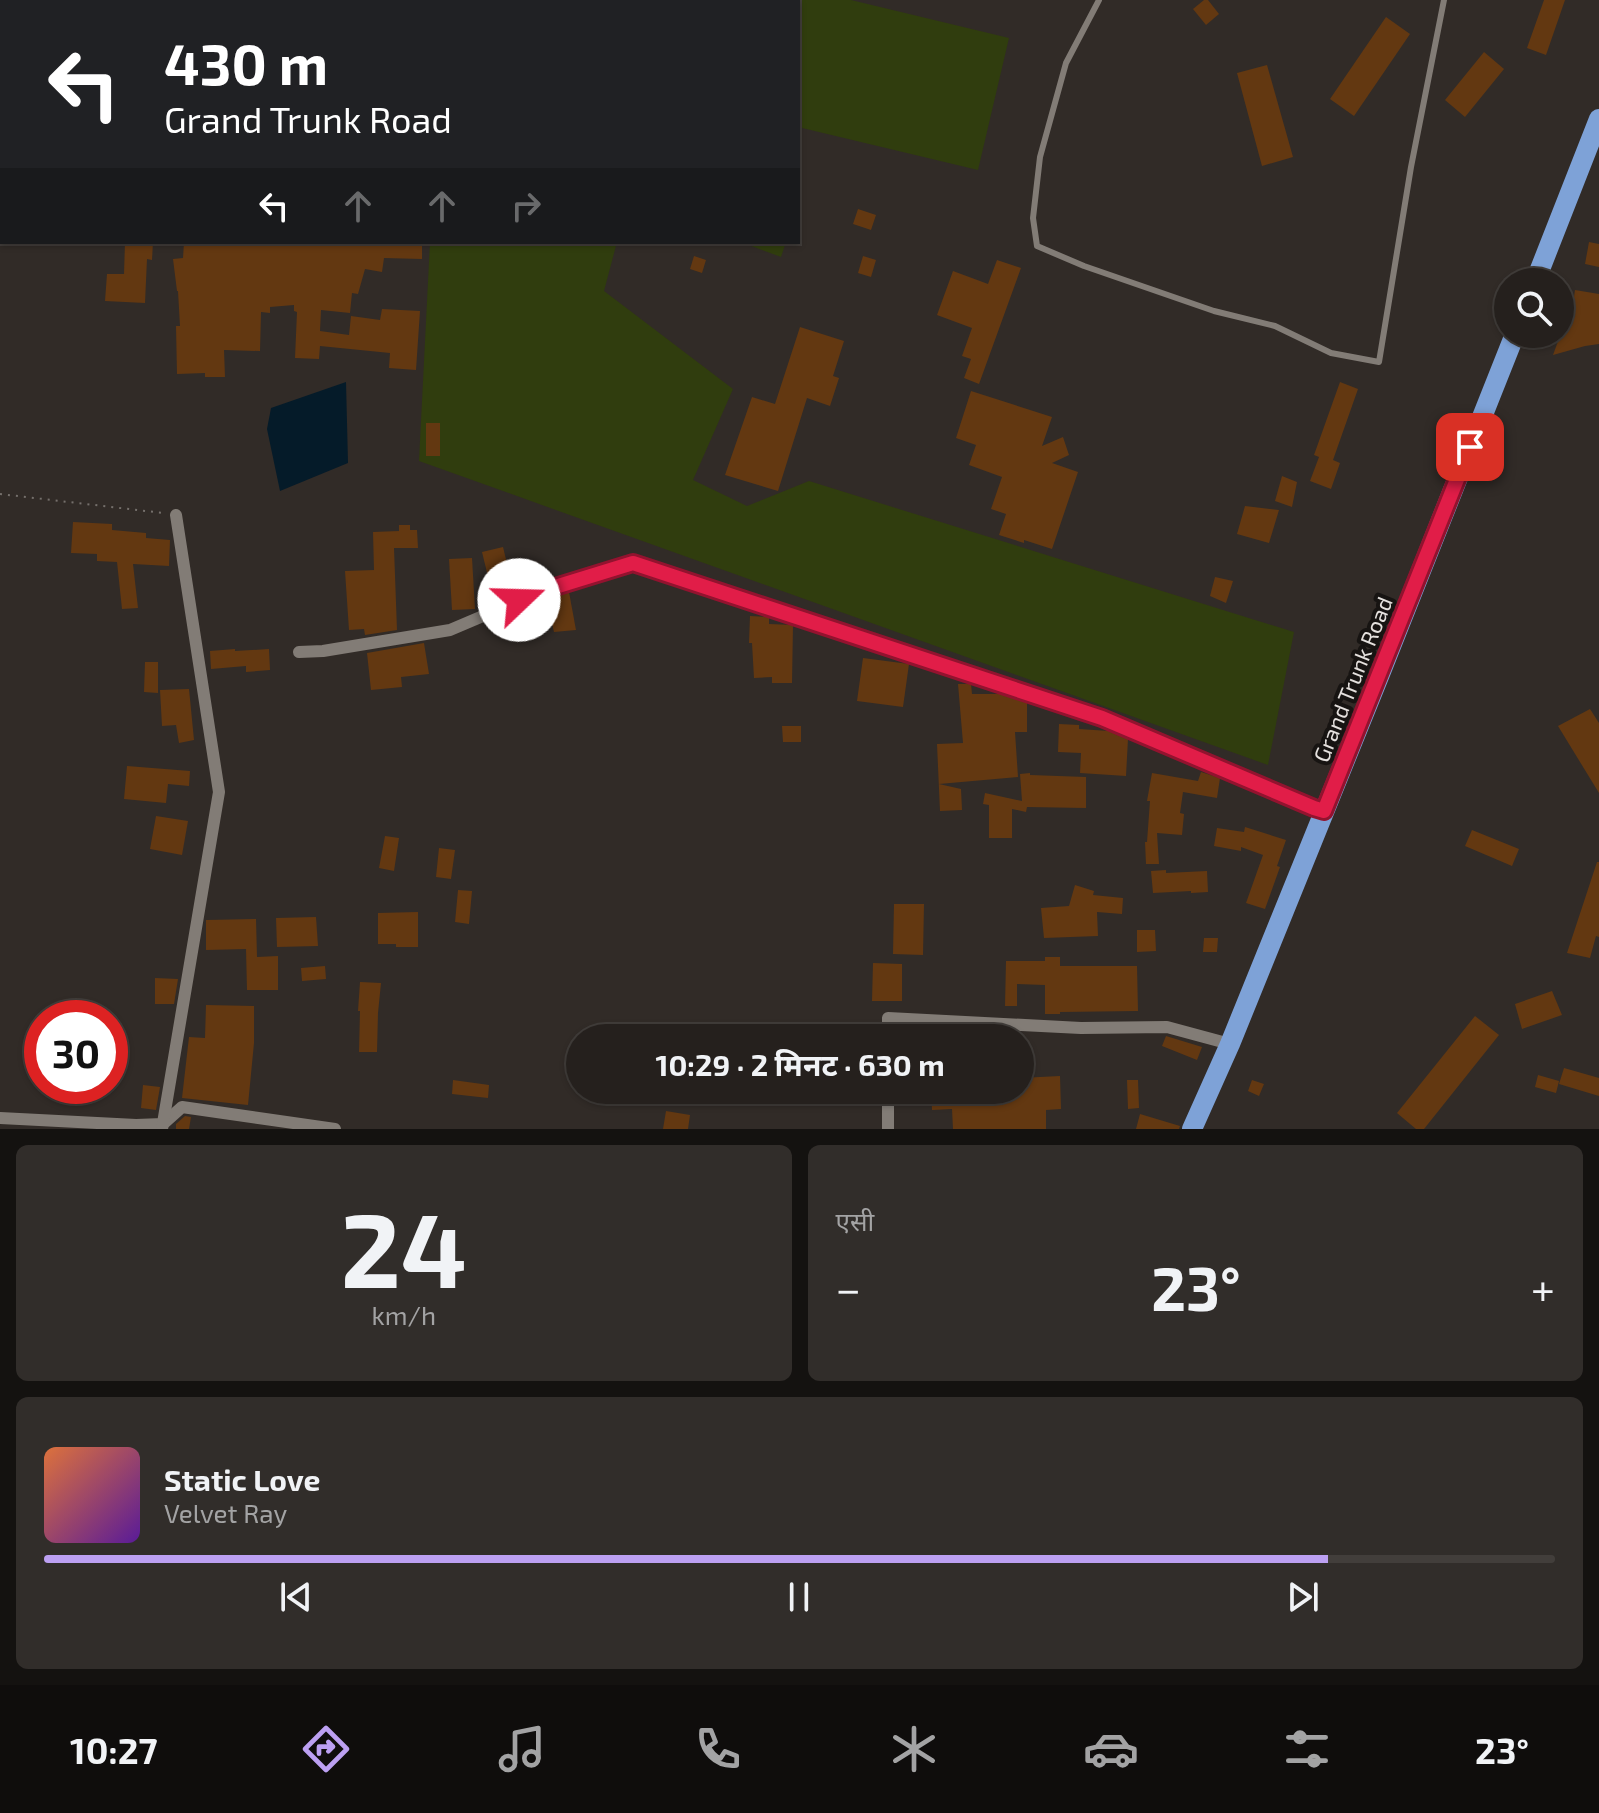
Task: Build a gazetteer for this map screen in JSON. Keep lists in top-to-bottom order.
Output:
{
  "streets": {
    "highway": ["Grand Trunk Road"]
  },
  "page": {
    "turn": ["430 m", "Grand Trunk Road"],
    "limit": "30",
    "trip": "10:29 · 2 मिनट · 630 m",
    "tile": [
      ["24", "km/h"],
      "एसी"
    ],
    "heat": ["−", "23°", "+"],
    "song": ["Static Love", "Velvet Ray"],
    "tabs": ["10:27", "23°"]
  }
}
